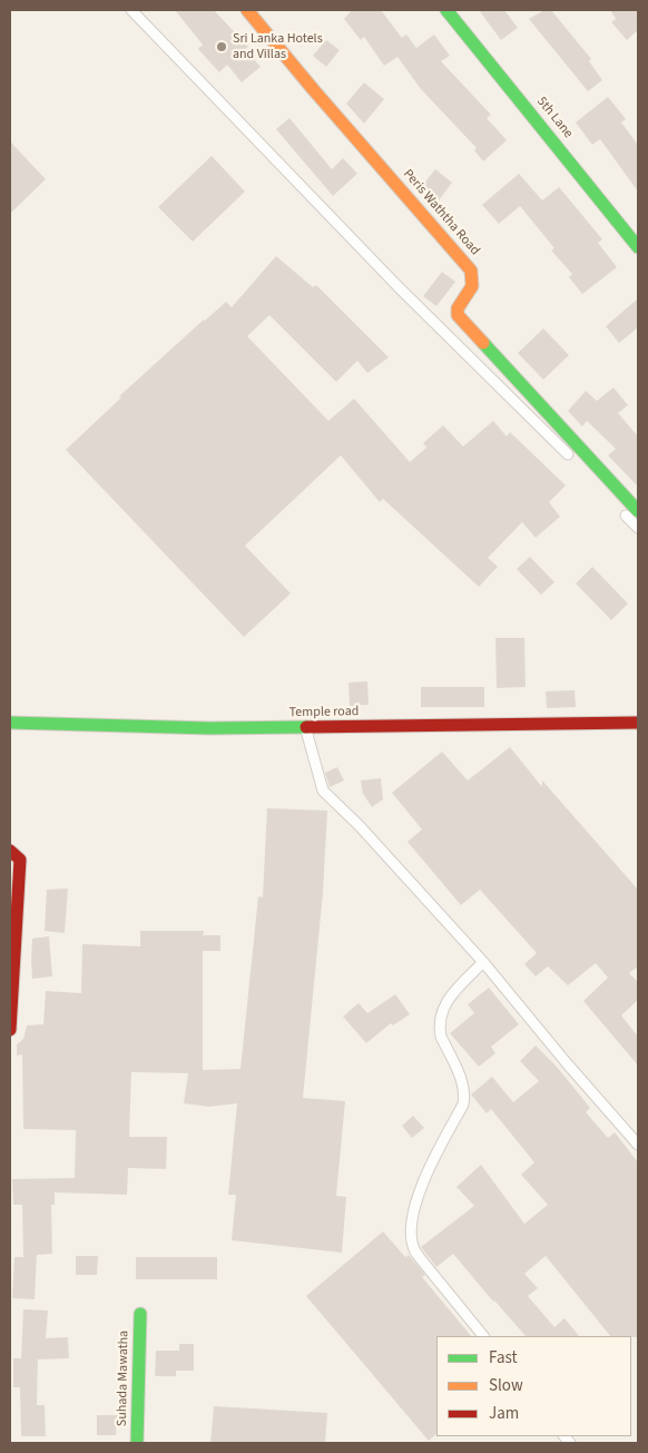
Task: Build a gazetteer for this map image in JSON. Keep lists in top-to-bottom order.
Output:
{
  "streets": {
    "street": [
      "5th Lane",
      "Peris Waththa Road",
      "Temple road",
      "Suhada Mawatha"
    ]
  },
  "places": ["Sri Lanka Hotels and Villas"],
  "legend": ["Fast", "Slow", "Jam"]
}
